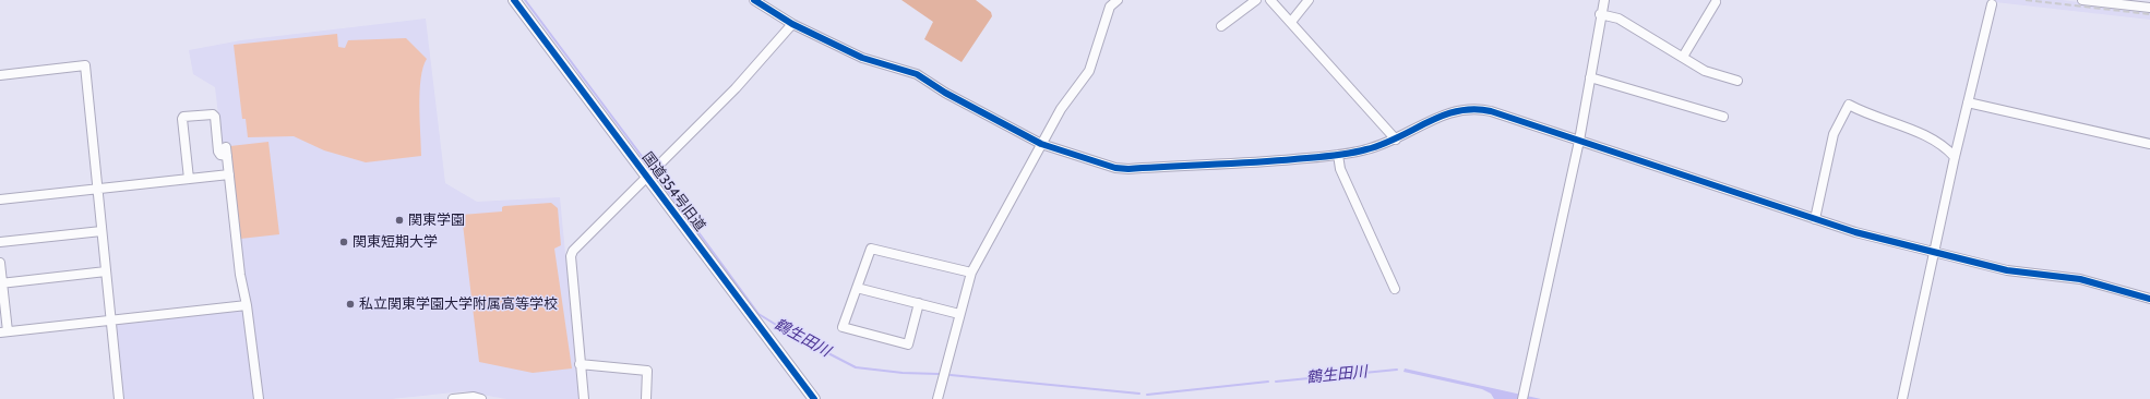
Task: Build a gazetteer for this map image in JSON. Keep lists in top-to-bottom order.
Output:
{
  "streets": {
    "street": ["国道354号旧道"]
  },
  "water": ["鶴生田川"],
  "places": ["関東学園", "関東短期大学", "私立関東学園大学附属高等学校"]
}
